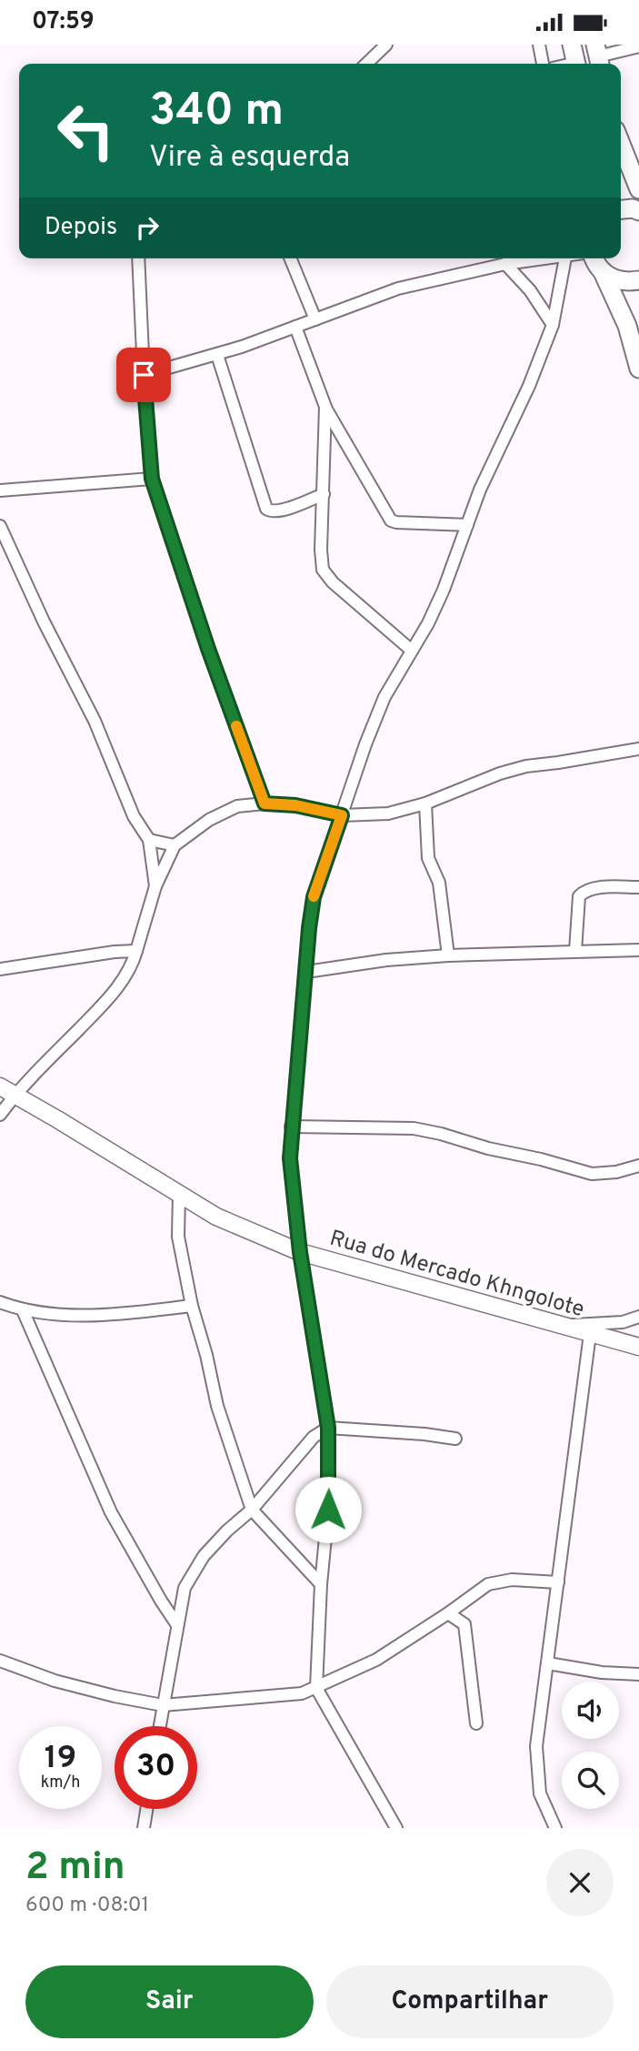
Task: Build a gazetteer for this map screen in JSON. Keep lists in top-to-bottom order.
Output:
{
  "streets": {
    "street": ["Rua do Mercado Khngolote"]
  },
  "page": {
    "status": "07:59",
    "turn": ["340 m", "Vire à esquerda"],
    "then": "Depois",
    "speed": "19 km/h",
    "limit": "30",
    "heading": ["2 min", "600 m · 08:01"],
    "buttons": ["Sair", "Compartilhar"]
  }
}
